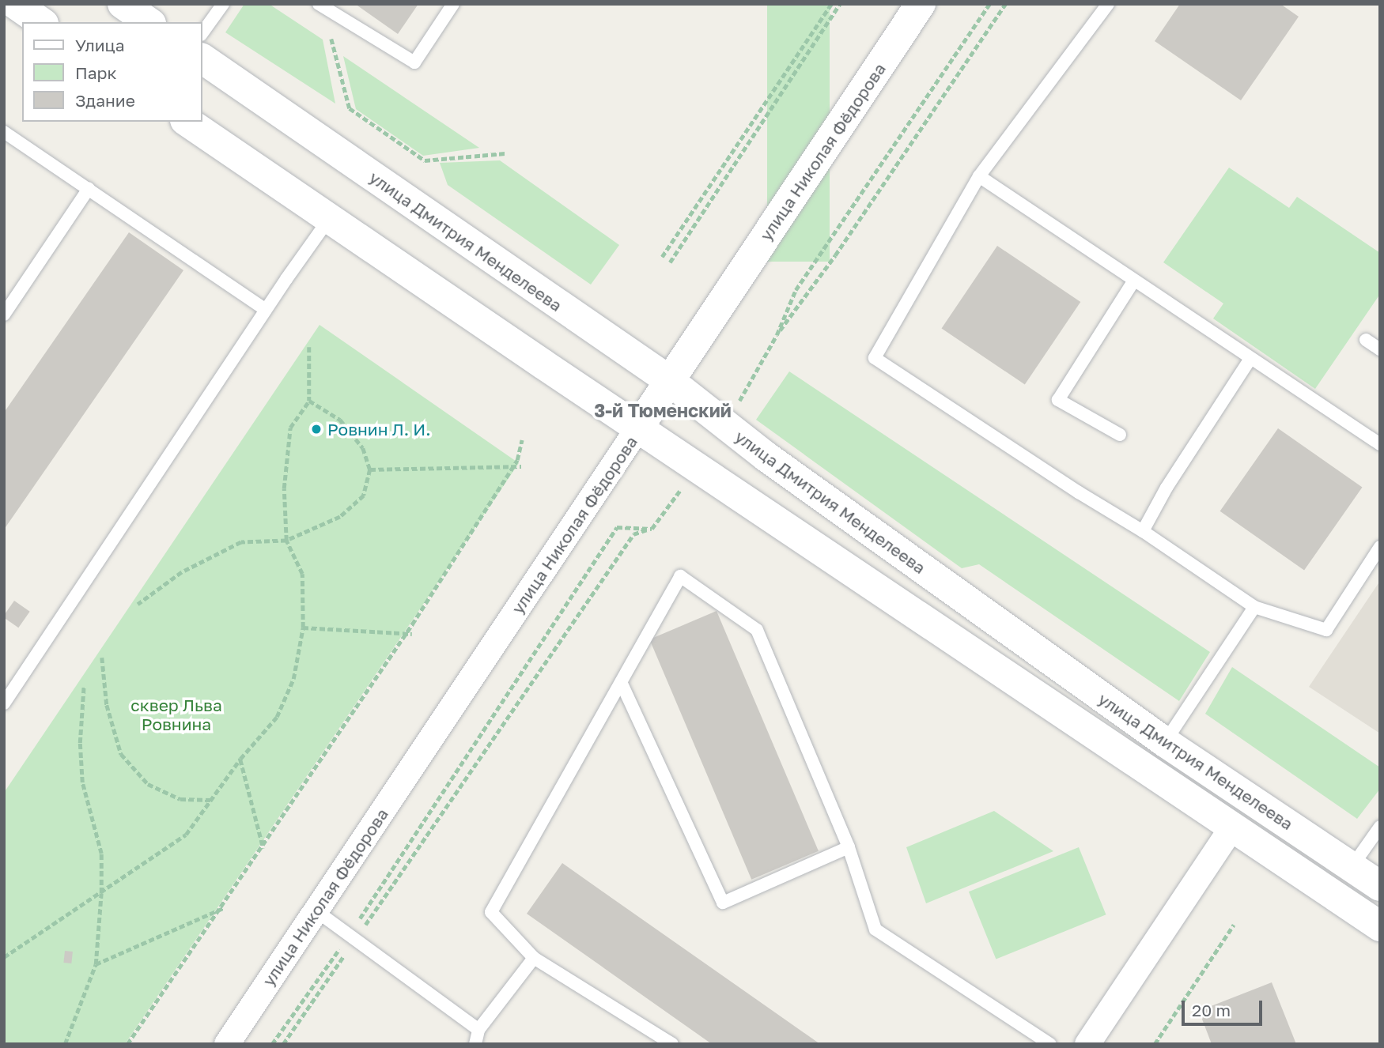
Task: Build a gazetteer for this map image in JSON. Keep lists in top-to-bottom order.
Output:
{
  "streets": {
    "street": ["улица Николая Фёдорова", "улица Дмитрия Менделеева"]
  },
  "crossings": [
    ["улица Николая Фёдорова", "улица Дмитрия Менделеева"]
  ],
  "districts": ["3-й Тюменский"],
  "parks": ["сквер Льва Ровнина"],
  "places": ["Ровнин Л. И."],
  "legend": ["Улица", "Парк", "Здание"],
  "scale_bar": "20 m"
}
